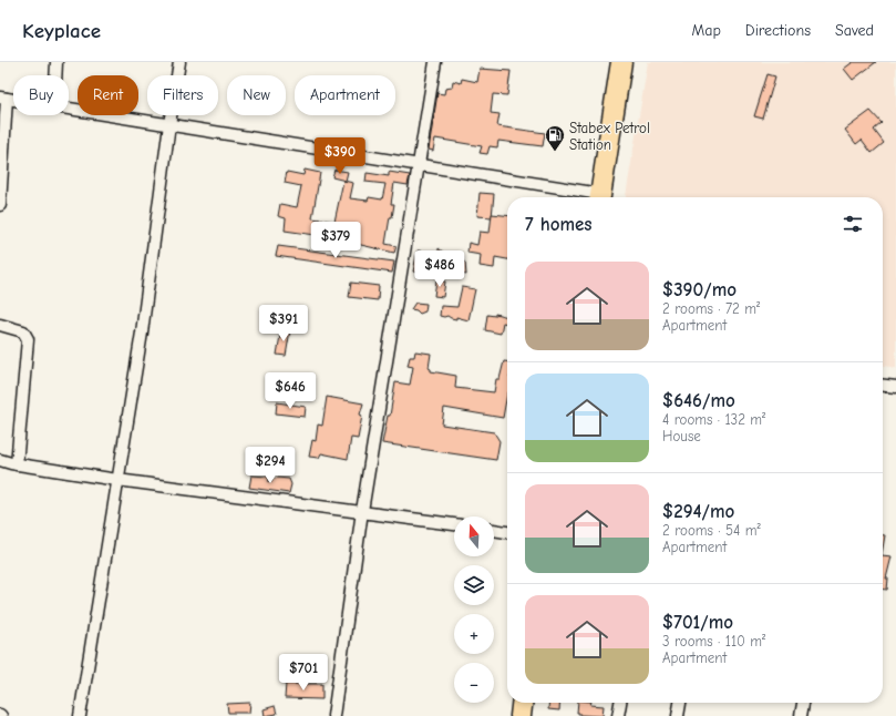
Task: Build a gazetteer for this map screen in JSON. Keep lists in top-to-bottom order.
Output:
{
  "places": {
    "fuel station": ["Stabex Petrol Station"]
  },
  "north": "top",
  "page": {
    "header": "Keyplace",
    "nav": ["Map", "Directions", "Saved"],
    "chip": [
      "Buy",
      "Rent",
      "Filters",
      "New",
      "Apartment"
    ],
    "price": [
      "$390",
      "$379",
      "$486",
      "$391",
      "$646",
      "$294",
      "$701"
    ],
    "heading": "7 homes",
    "list": [
      {
        "name": "$390/mo",
        "note": "2 rooms · 72 m² · Apartment"
      },
      {
        "name": "$646/mo",
        "note": "4 rooms · 132 m² · House"
      },
      {
        "name": "$294/mo",
        "note": "2 rooms · 54 m² · Apartment"
      },
      {
        "name": "$701/mo",
        "note": "3 rooms · 110 m² · Apartment"
      }
    ],
    "map_buttons": ["+", "−"]
  }
}
